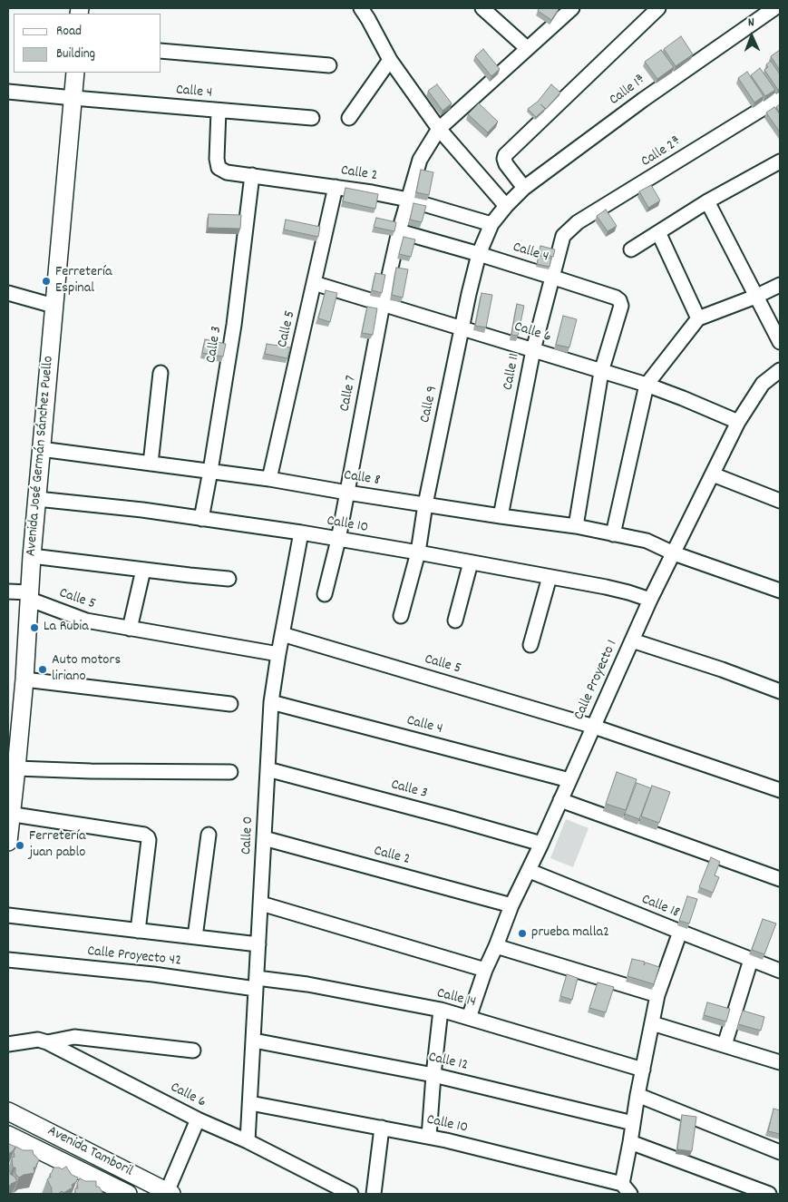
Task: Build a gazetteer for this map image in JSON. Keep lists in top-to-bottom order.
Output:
{
  "streets": {
    "main road": ["Avenida José Germán Sánchez Puello", "Avenida Tamboril"],
    "street": [
      "Calle 1ª",
      "Calle 4",
      "Calle 2ª",
      "Calle 2",
      "Calle 5",
      "Calle 6",
      "Calle 3",
      "Calle 11",
      "Calle 7",
      "Calle 9",
      "Calle 8",
      "Calle 10",
      "Calle Proyecto 1",
      "Calle 0",
      "Calle 18",
      "Calle Proyecto 42",
      "Calle 14",
      "Calle 12"
    ]
  },
  "crossings": [
    ["Calle 1ª", "Calle 9"],
    ["Calle 4", "Calle 2"],
    ["Calle 4", "Calle 6"],
    ["Calle 4", "Calle 11"],
    ["Calle 4", "Calle 7"],
    ["Calle 4", "Calle 9"],
    ["Calle 4", "Avenida José Germán Sánchez Puello"],
    ["Calle 4", "Calle Proyecto 1"],
    ["Calle 4", "Calle 0"],
    ["Calle 2ª", "Calle 11"],
    ["Calle 2", "Calle 5"],
    ["Calle 2", "Calle 3"],
    ["Calle 2", "Calle 7"],
    ["Calle 2", "Calle 9"],
    ["Calle 2", "Calle Proyecto 1"],
    ["Calle 2", "Calle 0"],
    ["Calle 5", "Calle 6"],
    ["Calle 5", "Avenida José Germán Sánchez Puello"],
    ["Calle 5", "Calle 8"],
    ["Calle 5", "Calle Proyecto 1"],
    ["Calle 5", "Calle 0"],
    ["Calle 6", "Calle 11"],
    ["Calle 6", "Calle 7"],
    ["Calle 6", "Calle 9"],
    ["Calle 6", "Calle Proyecto 1"],
    ["Calle 6", "Calle 0"],
    ["Calle 3", "Calle 8"],
    ["Calle 3", "Calle 10"],
    ["Calle 3", "Calle Proyecto 1"],
    ["Calle 3", "Calle 0"],
    ["Calle 11", "Calle 8"],
    ["Calle 7", "Calle 8"],
    ["Calle 7", "Calle 10"],
    ["Calle 9", "Calle 8"],
    ["Calle 9", "Calle 10"],
    ["Avenida José Germán Sánchez Puello", "Calle 8"],
    ["Avenida José Germán Sánchez Puello", "Calle 10"],
    ["Calle 8", "Calle Proyecto 1"],
    ["Calle 10", "Calle Proyecto 1"],
    ["Calle 10", "Calle 0"],
    ["Calle Proyecto 1", "Calle 18"],
    ["Calle Proyecto 1", "Calle 14"],
    ["Calle 0", "Calle Proyecto 42"],
    ["Calle 0", "Calle 14"],
    ["Calle 0", "Calle 12"],
    ["Calle Proyecto 42", "Calle 14"]
  ],
  "places": [
    "Ferretería Espinal",
    "La Rubia",
    "Auto motors liriano",
    "Ferretería juan pablo",
    "prueba malla2"
  ],
  "legend": ["Road", "Building"],
  "north": "top"
}
